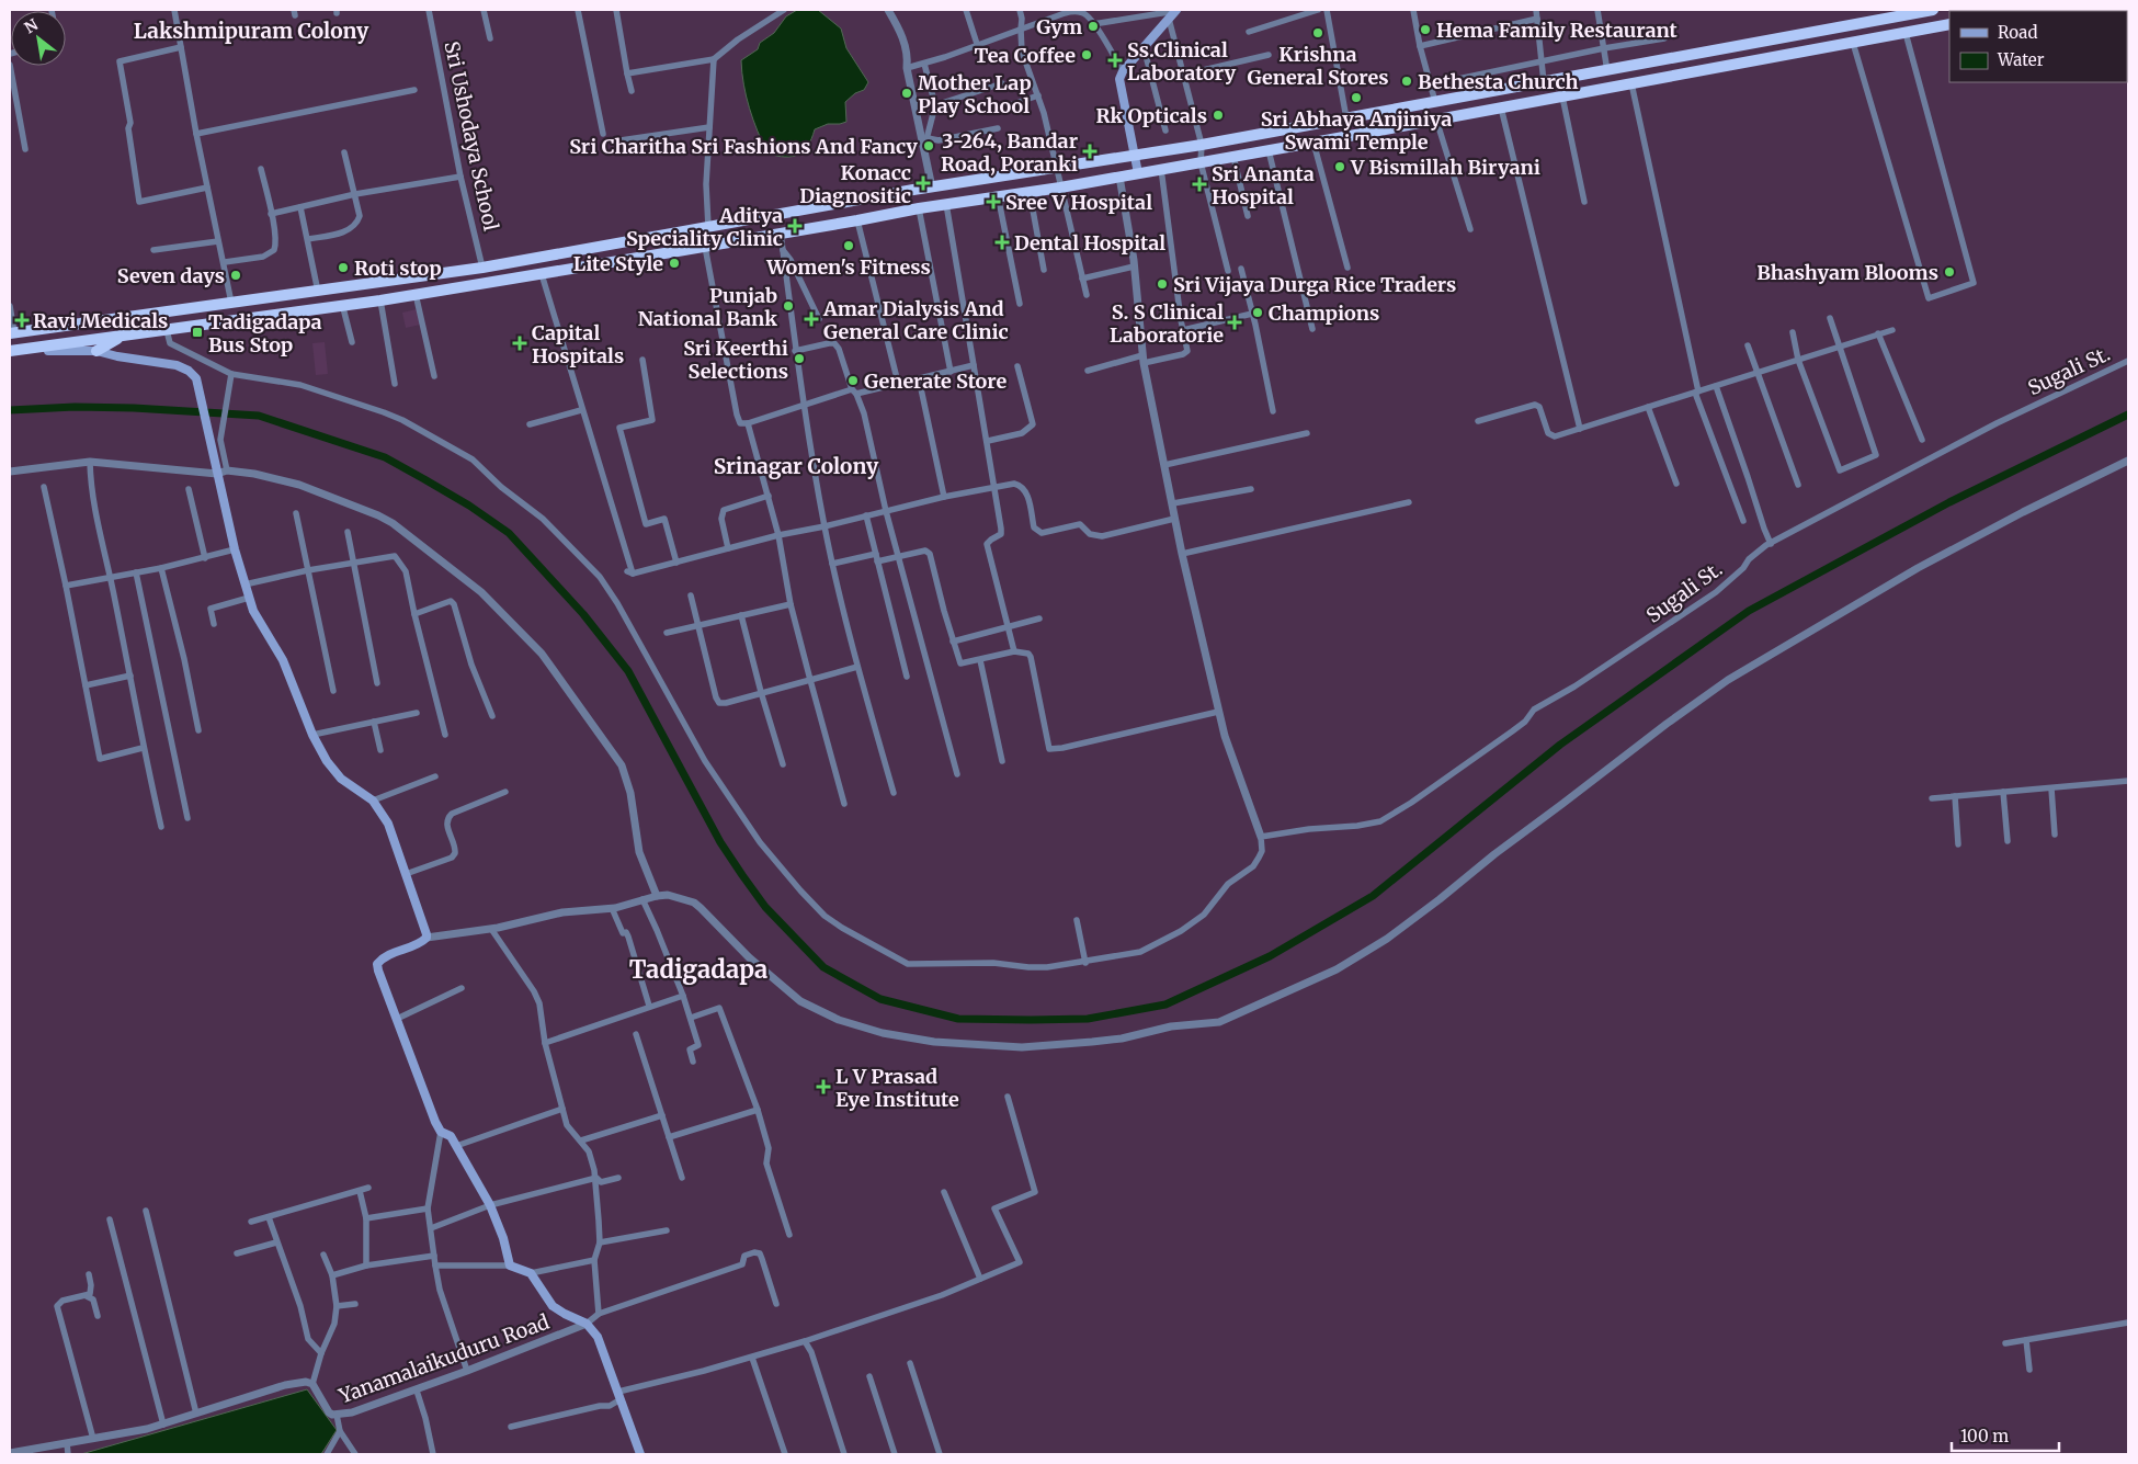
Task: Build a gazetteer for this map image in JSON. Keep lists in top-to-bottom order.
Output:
{
  "streets": {
    "street": ["Sri Ushodaya School", "Sugali St.", "Yanamalaikuduru Road"]
  },
  "districts": ["Lakshmipuram Colony", "Srinagar Colony", "Tadigadapa"],
  "places": {
    "other": [
      "Gym",
      "Hema Family Restaurant",
      "Krishna General Stores",
      "Tea Coffee",
      "Bethesta Church",
      "Mother Lap Play School",
      "Sri Abhaya Anjiniya Swami Temple",
      "Rk Opticals",
      "Sri Charitha Sri Fashions And Fancy",
      "V Bismillah Biryani",
      "Women's Fitness",
      "Lite Style",
      "Roti stop",
      "Bhashyam Blooms",
      "Seven days",
      "Sri Vijaya Durga Rice Traders",
      "Punjab National Bank",
      "Champions",
      "Sri Keerthi Selections",
      "Generate Store"
    ],
    "health": [
      "Ss.Clinical Laboratory",
      "3-264, Bandar Road, Poranki",
      "Konacc Diagnositic",
      "Sri Ananta Hospital",
      "Sree V Hospital",
      "Aditya Speciality Clinic",
      "Dental Hospital",
      "Amar Dialysis And General Care Clinic",
      "Ravi Medicals",
      "S. S Clinical Laboratorie",
      "Capital Hospitals",
      "L V Prasad Eye Institute"
    ],
    "transit": ["Tadigadapa Bus Stop"]
  },
  "legend": ["Road", "Water"],
  "scale_bar": "100 m",
  "north": "top left"
}
